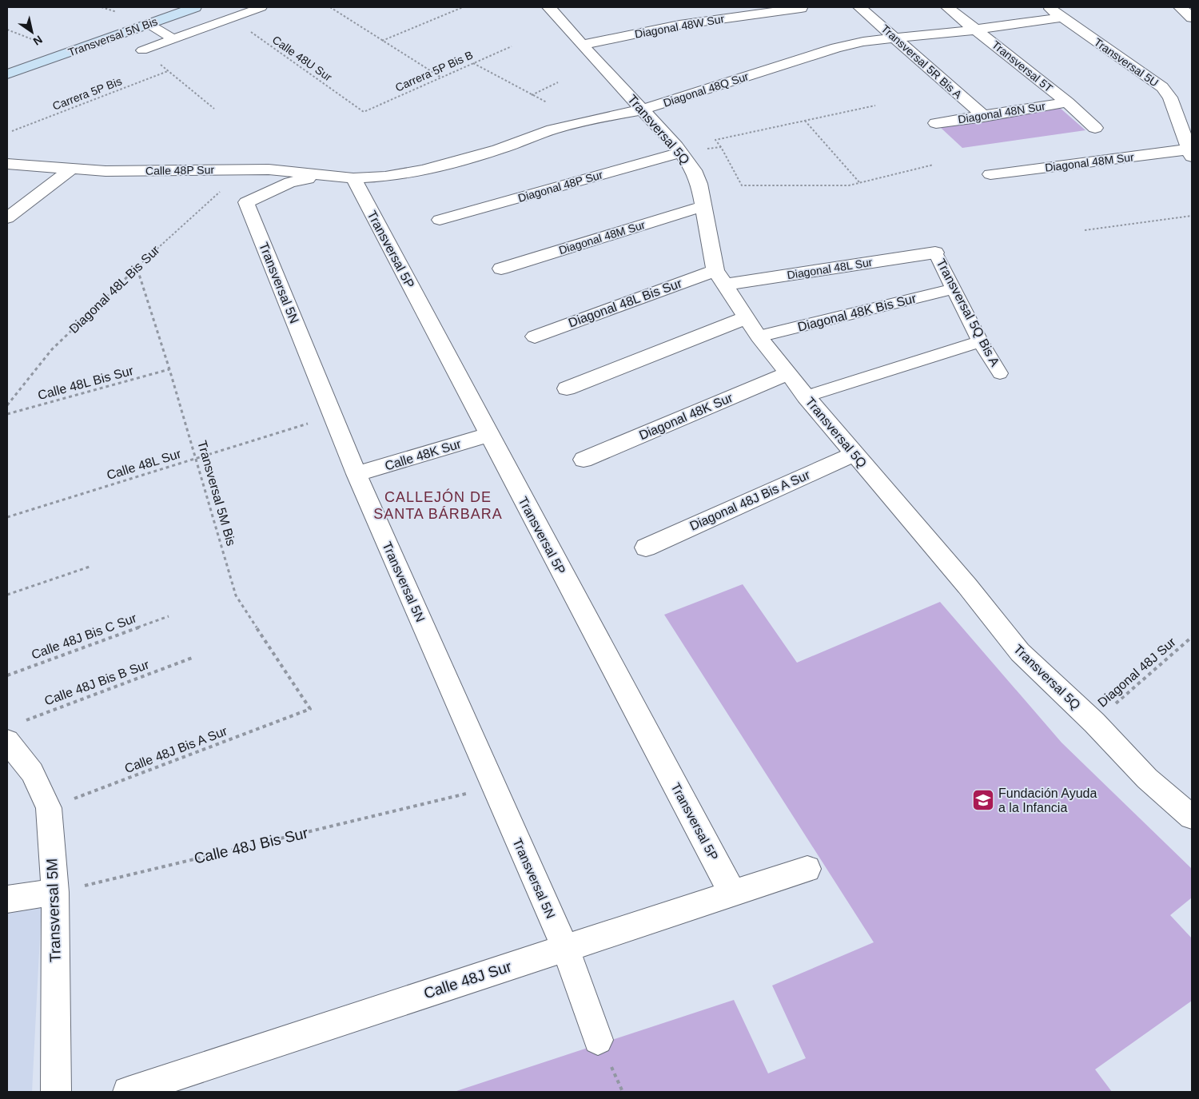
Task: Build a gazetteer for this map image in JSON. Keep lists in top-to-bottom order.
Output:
{
  "streets": {
    "street": [
      "Diagonal 48W Sur",
      "Transversal 5N Bis",
      "Transversal 5R Bis A",
      "Transversal 5U",
      "Transversal 5T",
      "Diagonal 48Q Sur",
      "Diagonal 48N Sur",
      "Transversal 5Q",
      "Diagonal 48M Sur",
      "Calle 48P Sur",
      "Diagonal 48P Sur",
      "Transversal 5P",
      "Diagonal 48L Sur",
      "Transversal 5N",
      "Diagonal 48L Bis Sur",
      "Diagonal 48K Sur",
      "Calle 48K Sur",
      "Diagonal 48J Bis A Sur",
      "Transversal 5M",
      "Calle 48J Sur"
    ],
    "lane": ["Diagonal 48K Bis Sur", "Transversal 5Q Bis A"],
    "path": [
      "Calle 48U Sur",
      "Carrera 5P Bis B",
      "Carrera 5P Bis",
      "Calle 48L Bis Sur",
      "Calle 48L Sur",
      "Transversal 5M Bis",
      "Calle 48J Bis C Sur",
      "Diagonal 48J Sur",
      "Calle 48J Bis B Sur",
      "Calle 48J Bis A Sur",
      "Calle 48J Bis Sur"
    ]
  },
  "crossings": [
    ["Diagonal 48W Sur", "Transversal 5Q"],
    ["Calle 48U Sur", "Carrera 5P Bis B"],
    ["Transversal 5R Bis A", "Diagonal 48Q Sur"],
    ["Transversal 5R Bis A", "Diagonal 48N Sur"],
    ["Transversal 5U", "Diagonal 48Q Sur"],
    ["Transversal 5U", "Diagonal 48M Sur"],
    ["Transversal 5T", "Diagonal 48Q Sur"],
    ["Transversal 5T", "Diagonal 48N Sur"],
    ["Diagonal 48Q Sur", "Transversal 5Q"],
    ["Diagonal 48Q Sur", "Calle 48P Sur"],
    ["Diagonal 48Q Sur", "Transversal 5P"],
    ["Transversal 5Q", "Diagonal 48M Sur"],
    ["Transversal 5Q", "Diagonal 48P Sur"],
    ["Transversal 5Q", "Diagonal 48L Sur"],
    ["Transversal 5Q", "Diagonal 48L Bis Sur"],
    ["Transversal 5Q", "Diagonal 48K Bis Sur"],
    ["Transversal 5Q", "Diagonal 48K Sur"],
    ["Transversal 5Q", "Diagonal 48J Bis A Sur"],
    ["Transversal 5Q", "Diagonal 48J Sur"],
    ["Calle 48P Sur", "Transversal 5P"],
    ["Calle 48P Sur", "Transversal 5N"],
    ["Transversal 5P", "Calle 48K Sur"],
    ["Transversal 5P", "Calle 48J Sur"],
    ["Diagonal 48L Sur", "Diagonal 48L Bis Sur"],
    ["Diagonal 48L Sur", "Transversal 5Q Bis A"],
    ["Transversal 5N", "Calle 48K Sur"],
    ["Transversal 5N", "Calle 48L Sur"],
    ["Transversal 5N", "Calle 48J Bis Sur"],
    ["Transversal 5N", "Calle 48J Sur"],
    ["Diagonal 48L Bis Sur", "Transversal 5M Bis"],
    ["Diagonal 48K Bis Sur", "Transversal 5Q Bis A"],
    ["Calle 48L Bis Sur", "Transversal 5M Bis"],
    ["Calle 48L Sur", "Transversal 5M Bis"],
    ["Transversal 5M Bis", "Calle 48J Bis A Sur"],
    ["Calle 48J Bis B Sur", "Transversal 5M"],
    ["Calle 48J Bis A Sur", "Transversal 5M"],
    ["Calle 48J Bis Sur", "Transversal 5M"]
  ],
  "districts": ["CALLEJÓN DE SANTA BÁRBARA"],
  "places": {
    "school or university": ["Fundación Ayuda a la Infancia"]
  },
  "north": "bottom right"
}
